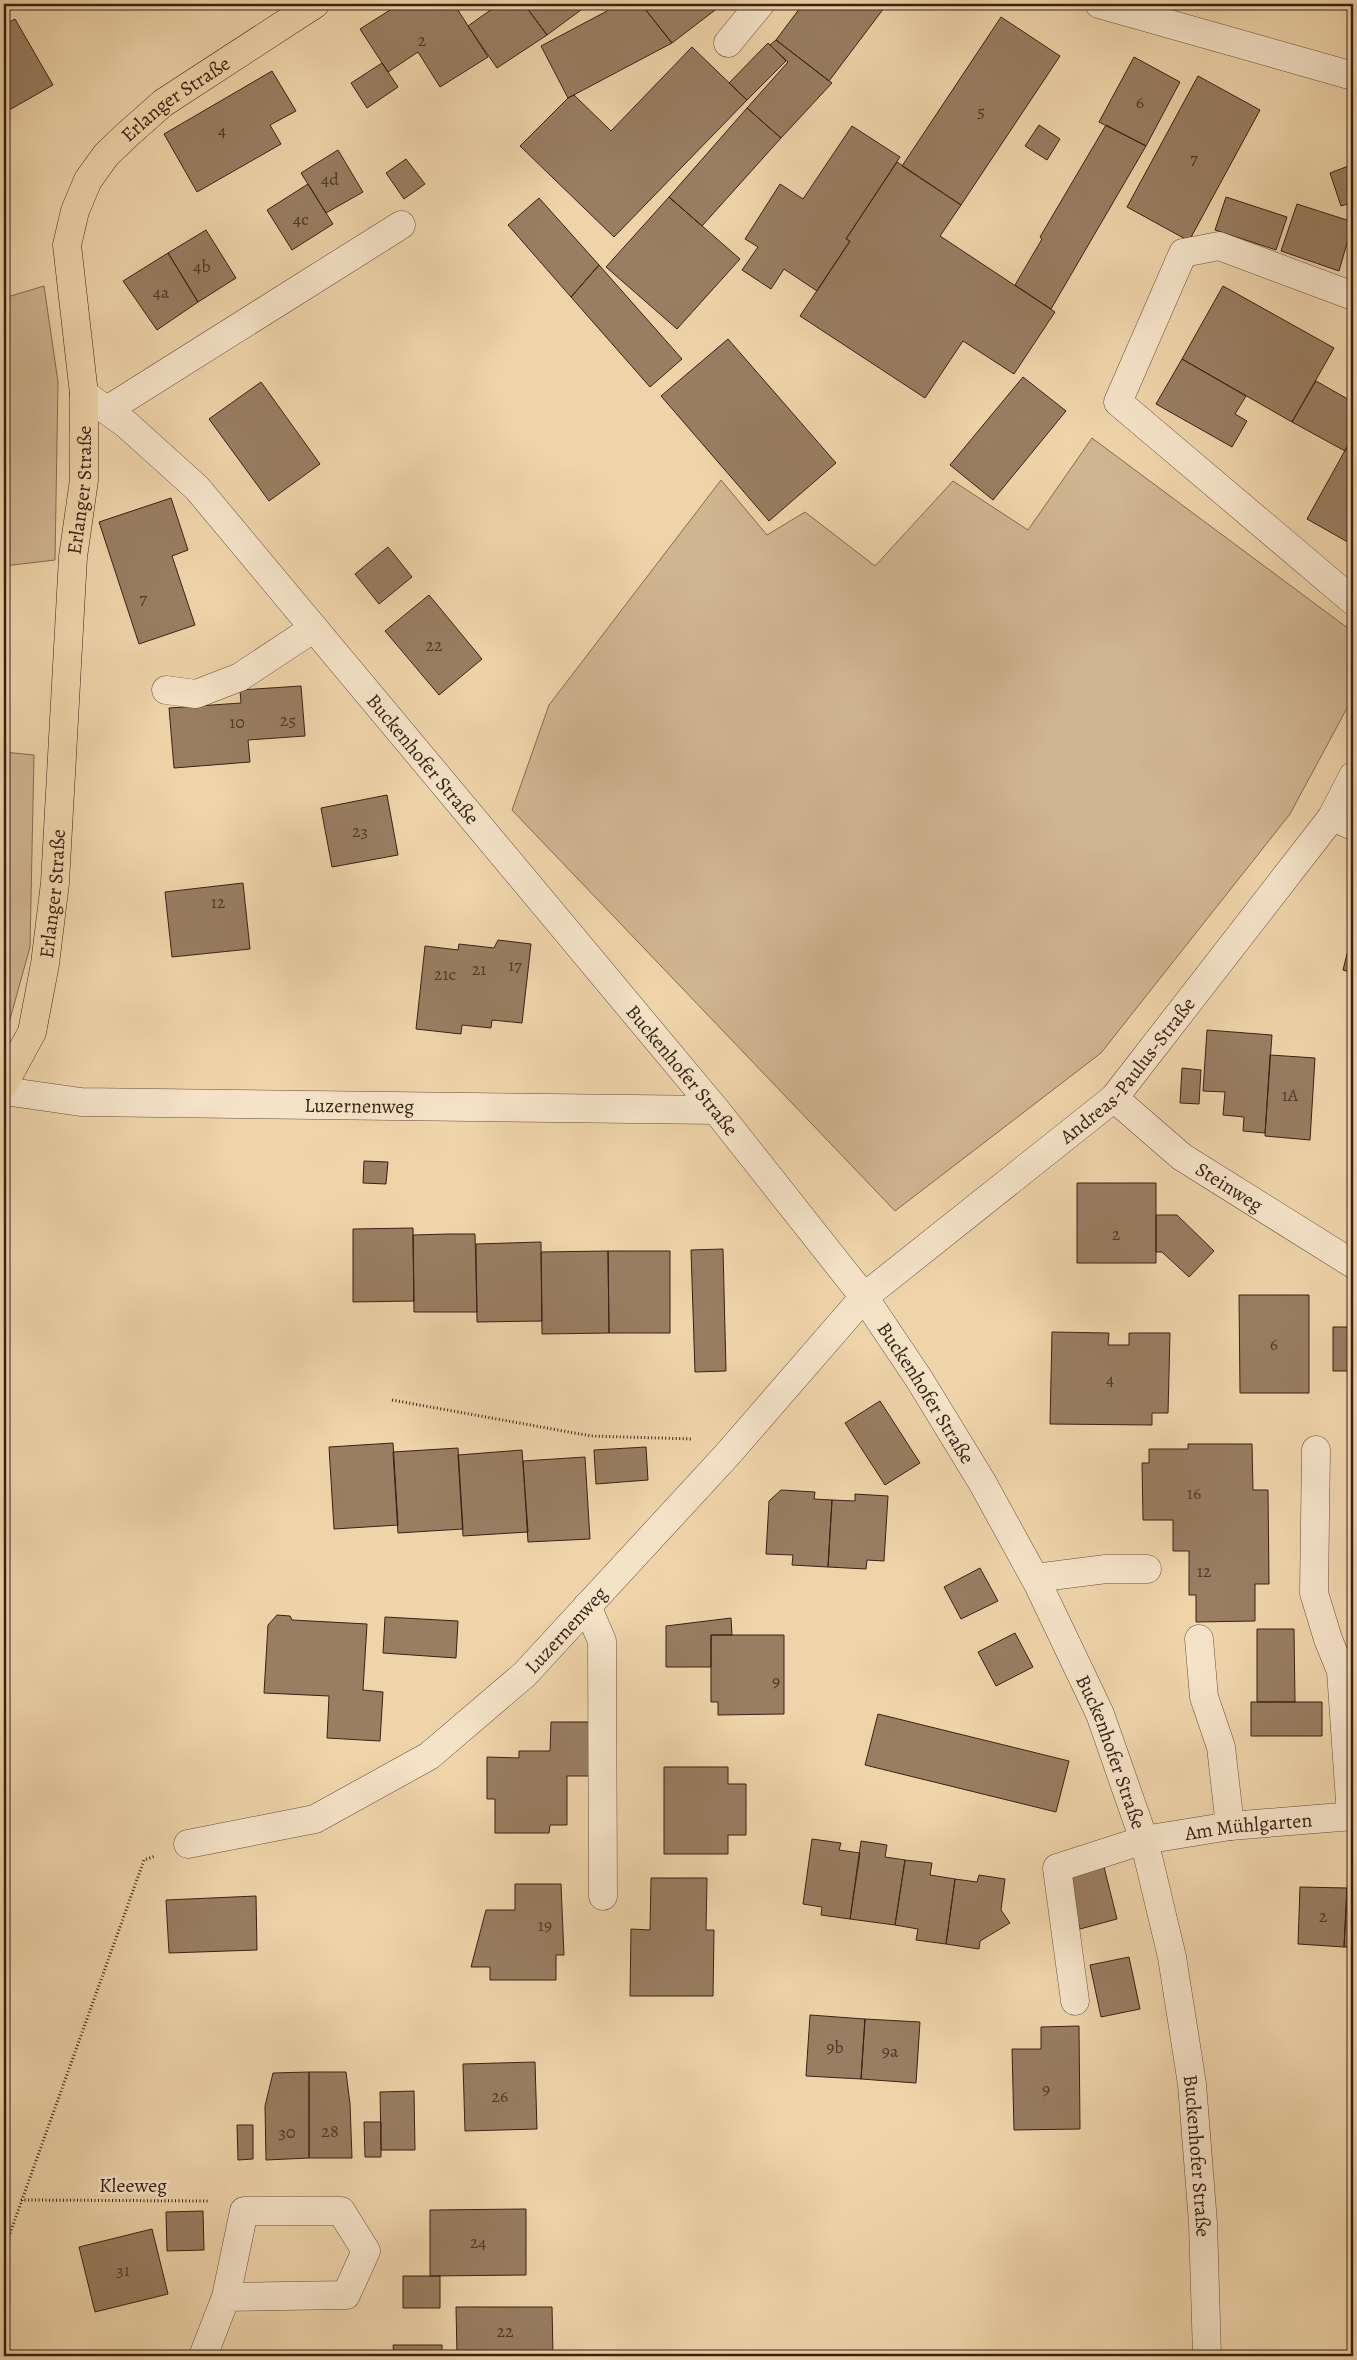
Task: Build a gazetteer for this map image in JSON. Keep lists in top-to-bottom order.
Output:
{
  "streets": {
    "main road": ["Erlanger Straße"],
    "street": [
      "Buckenhofer Straße",
      "Andreas-Paulus-Straße",
      "Luzernenweg",
      "Steinweg",
      "Am Mühlgarten"
    ],
    "path": ["Kleeweg"]
  },
  "crossings": [
    ["Erlanger Straße", "Buckenhofer Straße"],
    ["Buckenhofer Straße", "Andreas-Paulus-Straße"],
    ["Buckenhofer Straße", "Luzernenweg"],
    ["Buckenhofer Straße", "Am Mühlgarten"],
    ["Andreas-Paulus-Straße", "Luzernenweg"],
    ["Andreas-Paulus-Straße", "Steinweg"]
  ],
  "house_numbers": [
    "2",
    "6",
    "5",
    "4",
    "7",
    "4d",
    "4c",
    "4b",
    "4a",
    "7",
    "22",
    "25",
    "10",
    "23",
    "12",
    "17",
    "21",
    "21c",
    "1A",
    "2",
    "6",
    "4",
    "16",
    "12",
    "9",
    "2",
    "19",
    "9b",
    "9a",
    "9",
    "26",
    "28",
    "30",
    "24",
    "31",
    "22"
  ]
}
